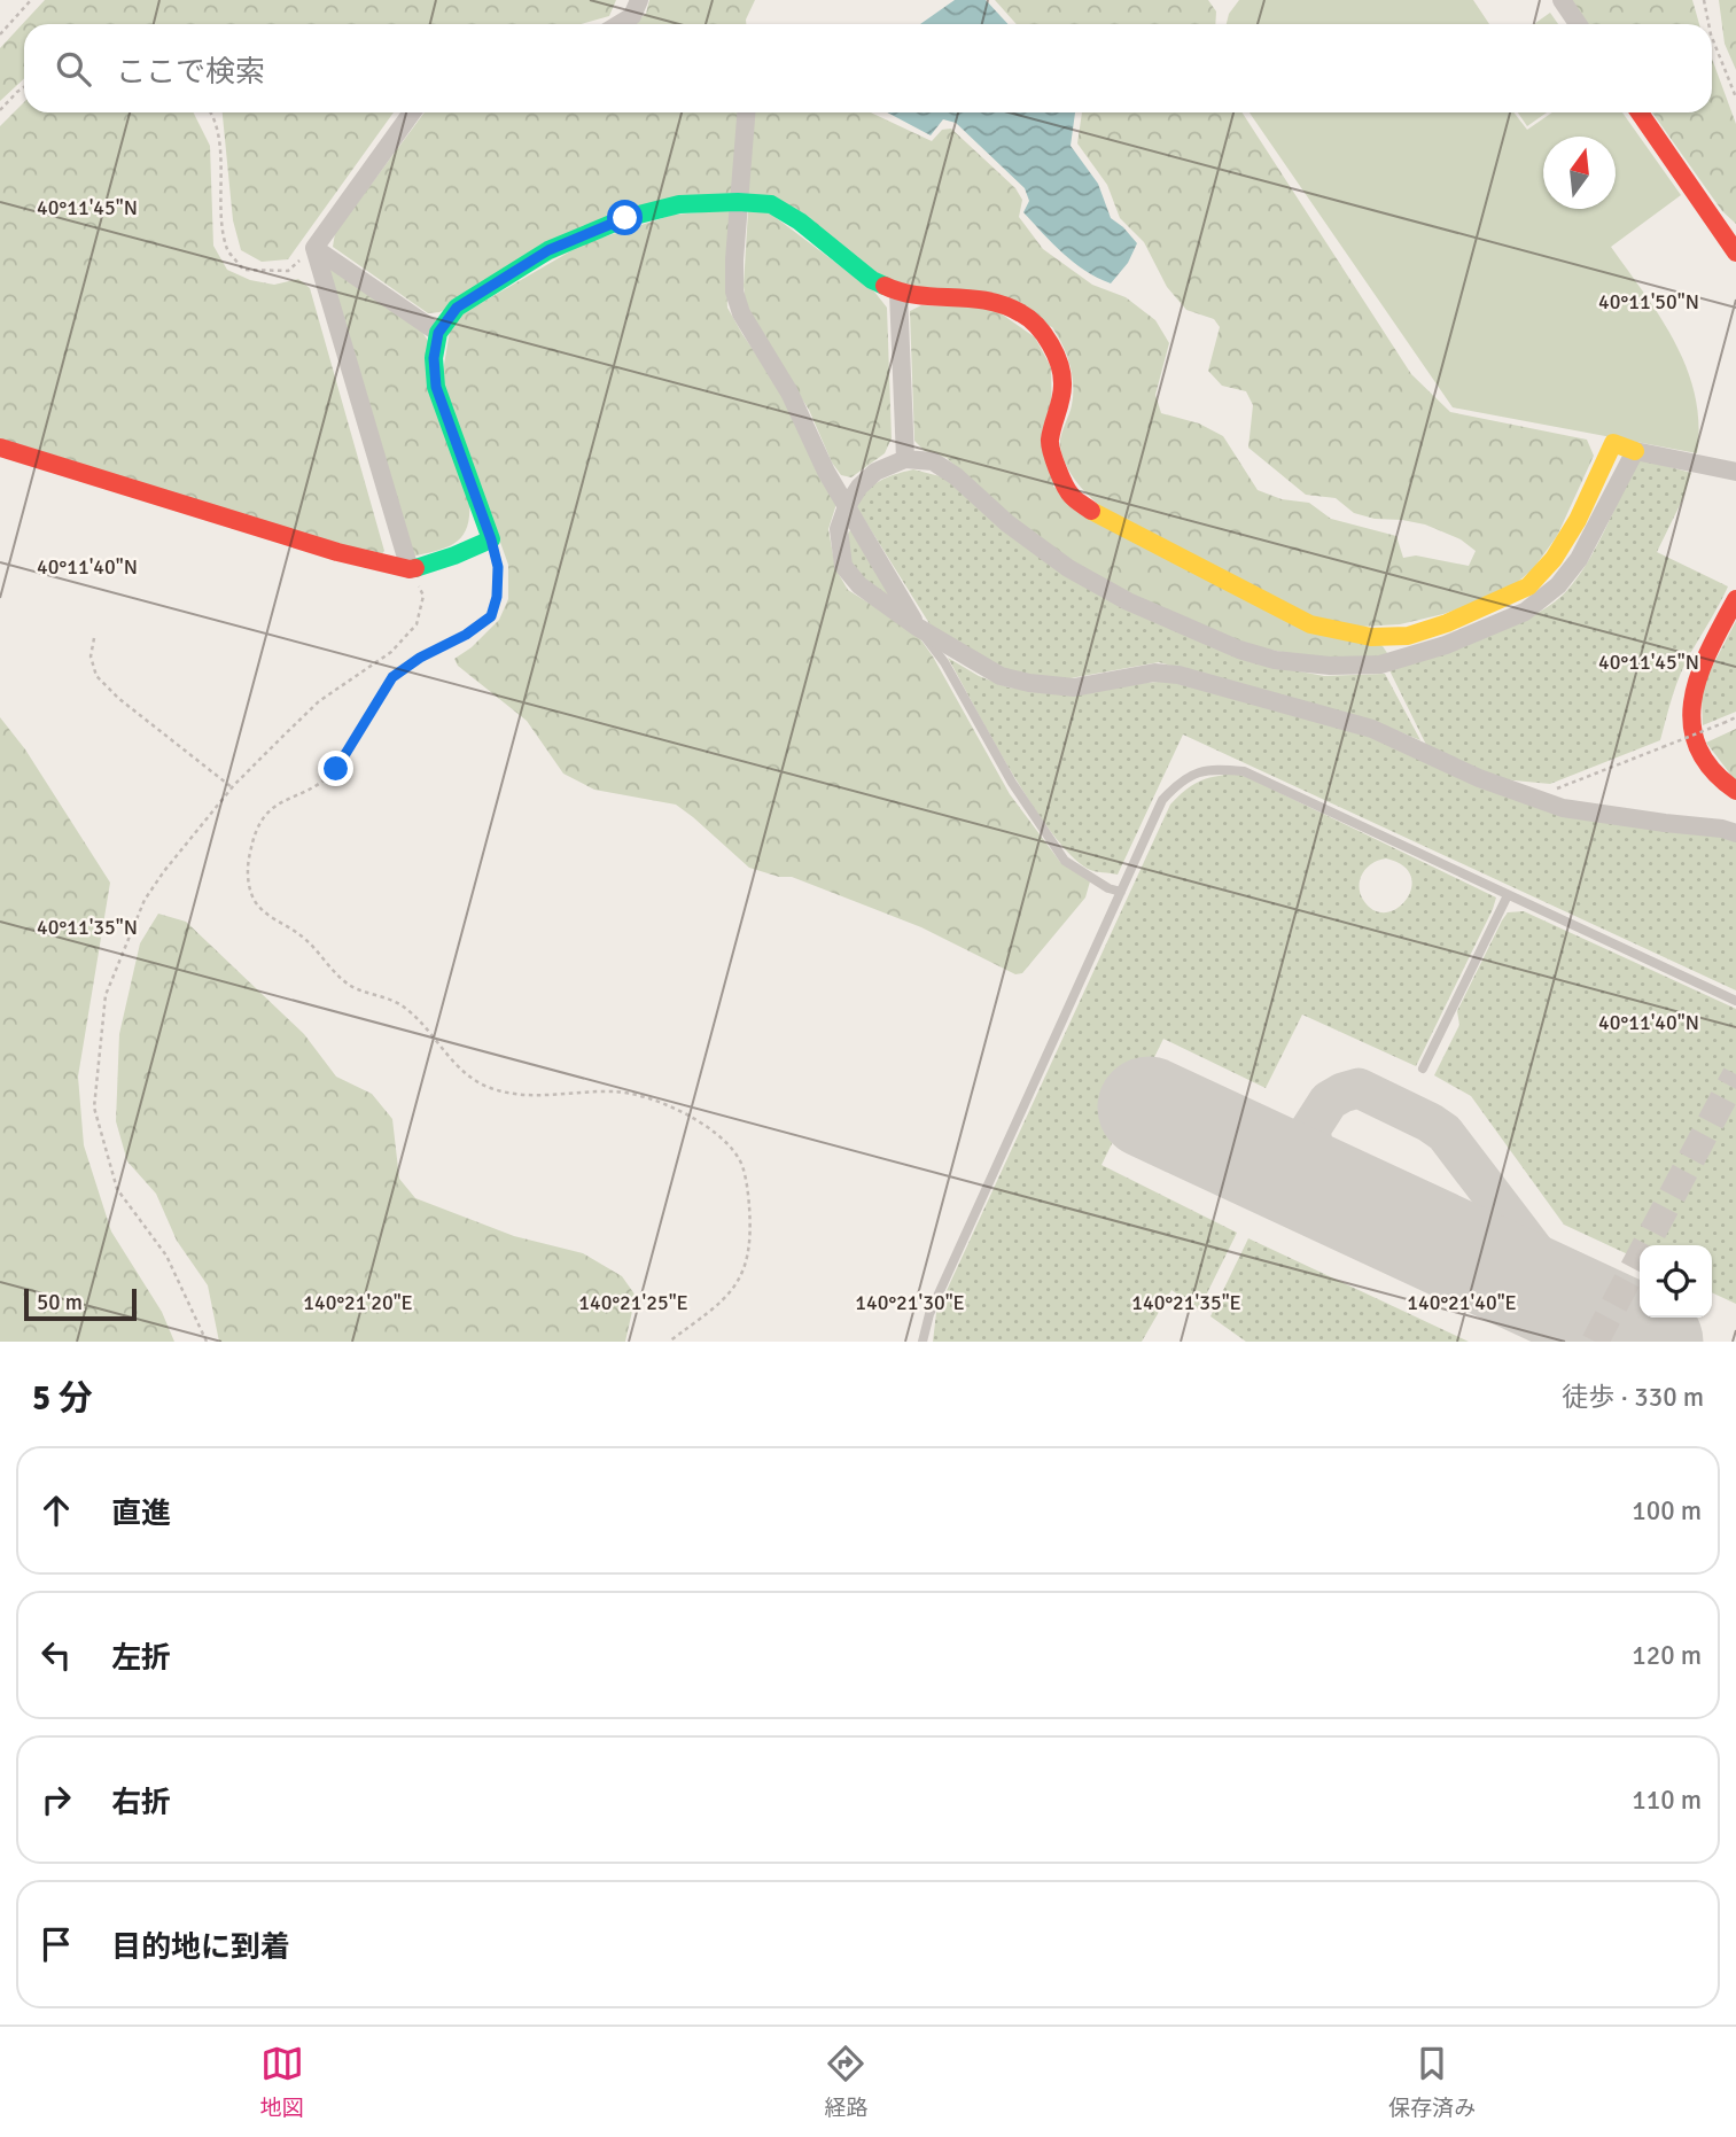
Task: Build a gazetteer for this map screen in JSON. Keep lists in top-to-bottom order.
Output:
{
  "scale_bar": "50 m",
  "north": "top",
  "page": {
    "search": "ここで検索",
    "scale": "50 m",
    "heading": ["5 分", "徒歩 · 330 m"],
    "list": [
      ["直進", "100 m"],
      ["左折", "120 m"],
      ["右折", "110 m"],
      "目的地に到着"
    ],
    "nav": ["地図", "経路", "保存済み"]
  },
  "coordinates": [
    "40°11'45\"N",
    "40°11'50\"N",
    "40°11'40\"N",
    "40°11'35\"N",
    "140°21'20\"E",
    "140°21'25\"E",
    "140°21'30\"E",
    "140°21'35\"E",
    "140°21'40\"E"
  ]
}
